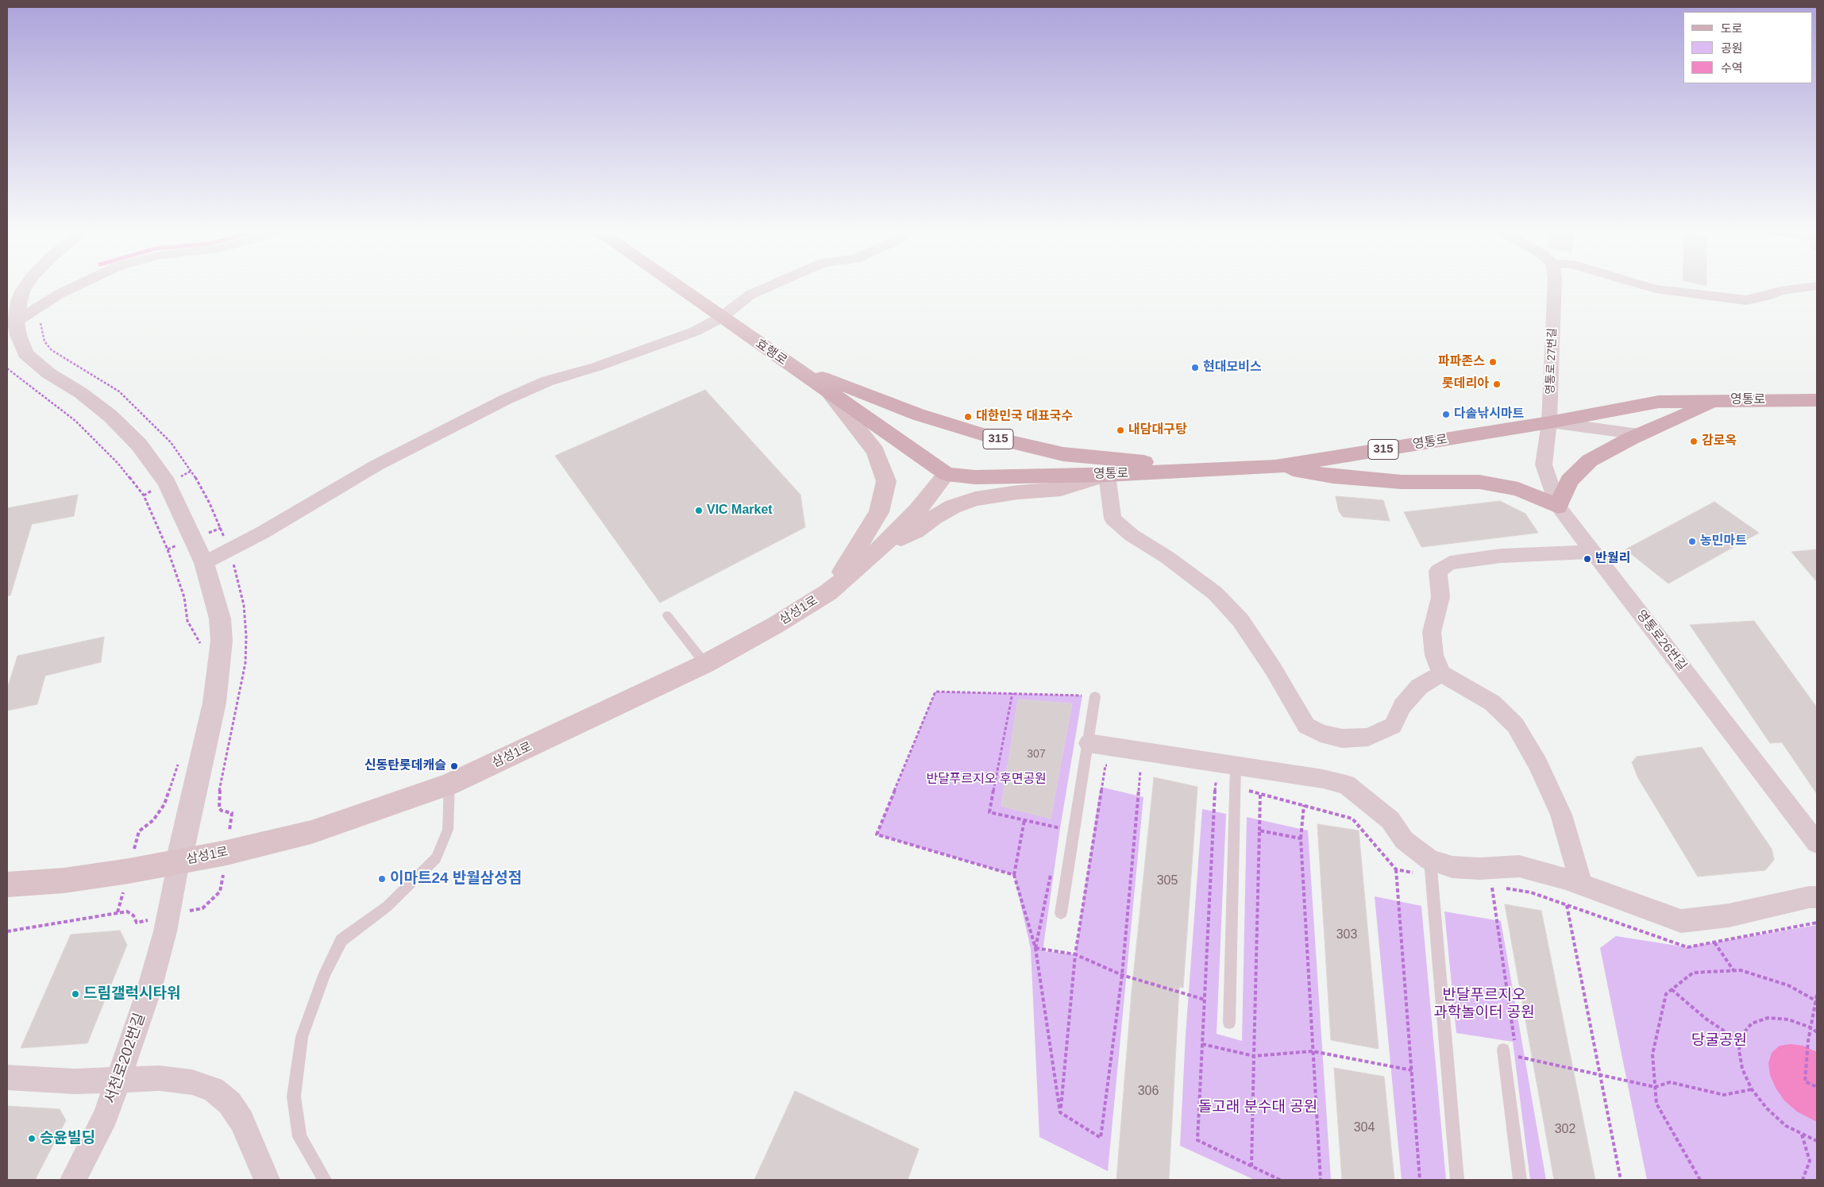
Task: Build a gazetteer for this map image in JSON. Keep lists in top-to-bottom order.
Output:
{
  "streets": {
    "main road": [
      "효행로",
      "영통로",
      "315",
      "삼성1로"
    ],
    "street": ["영통로 27번길", "영통로26번길", "서천로202번길"]
  },
  "crossings": [
    ["효행로", "영통로"],
    ["효행로", "315"],
    ["효행로", "삼성1로"],
    ["영통로 27번길", "영통로"],
    ["영통로 27번길", "영통로26번길"],
    ["영통로", "315"],
    ["영통로", "삼성1로"],
    ["영통로", "영통로26번길"],
    ["삼성1로", "서천로202번길"]
  ],
  "parks": [
    "반달푸르지오 후면공원",
    "반달푸르지오 과학놀이터 공원",
    "당굴공원",
    "돌고래 분수대 공원"
  ],
  "places": [
    "파파존스",
    "현대모비스",
    "롯데리아",
    "다솔낚시마트",
    "대한민국 대표국수",
    "내담대구탕",
    "감로옥",
    "VIC Market",
    "농민마트",
    "반월리",
    "신동탄롯데캐슬",
    "이마트24 반월삼성점",
    "드림갤럭시타워",
    "승윤빌딩"
  ],
  "house_numbers": [
    "307",
    "305",
    "303",
    "306",
    "304",
    "302"
  ],
  "legend": ["도로", "공원", "수역"]
}
